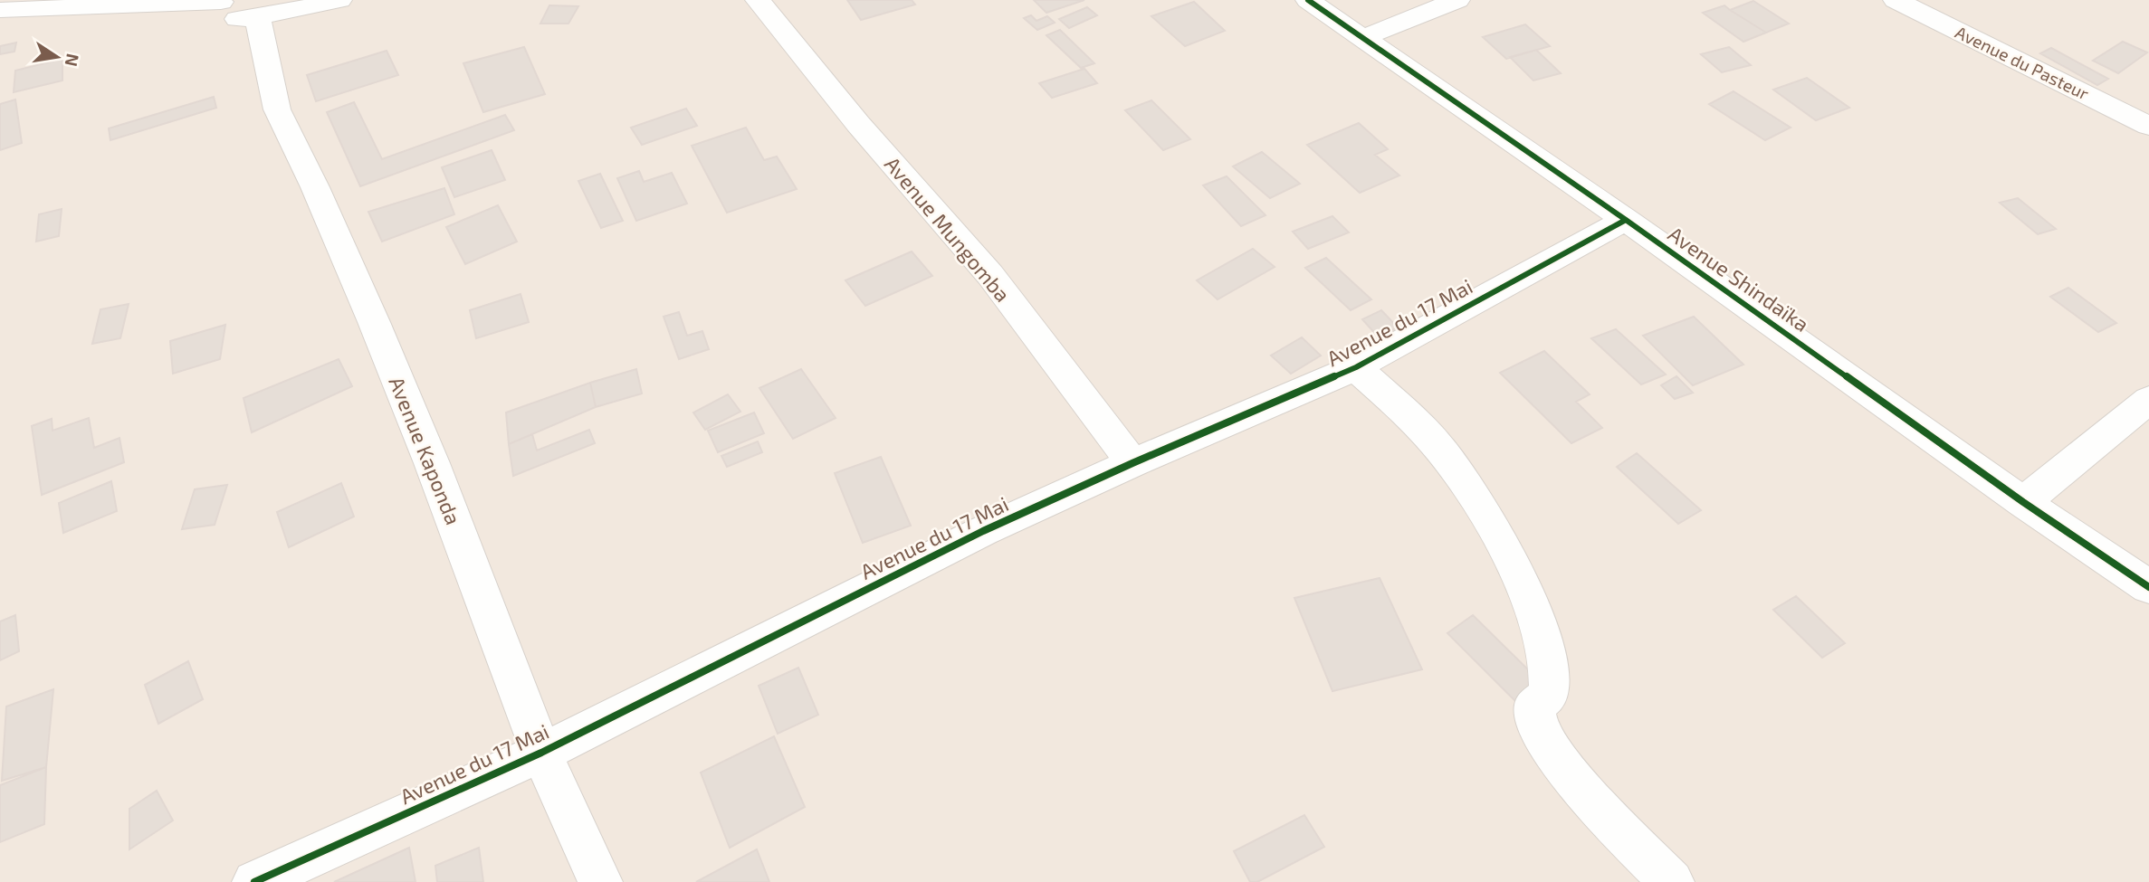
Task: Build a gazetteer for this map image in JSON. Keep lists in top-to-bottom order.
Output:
{
  "streets": {
    "street": [
      "Avenue du Pasteur",
      "Avenue Mungomba",
      "Avenue Shindaïka",
      "Avenue du 17 Mai",
      "Avenue Kaponda"
    ]
  },
  "crossings": [
    ["Avenue Mungomba", "Avenue du 17 Mai"],
    ["Avenue Shindaïka", "Avenue du 17 Mai"],
    ["Avenue du 17 Mai", "Avenue Kaponda"]
  ],
  "north": "right"
}
